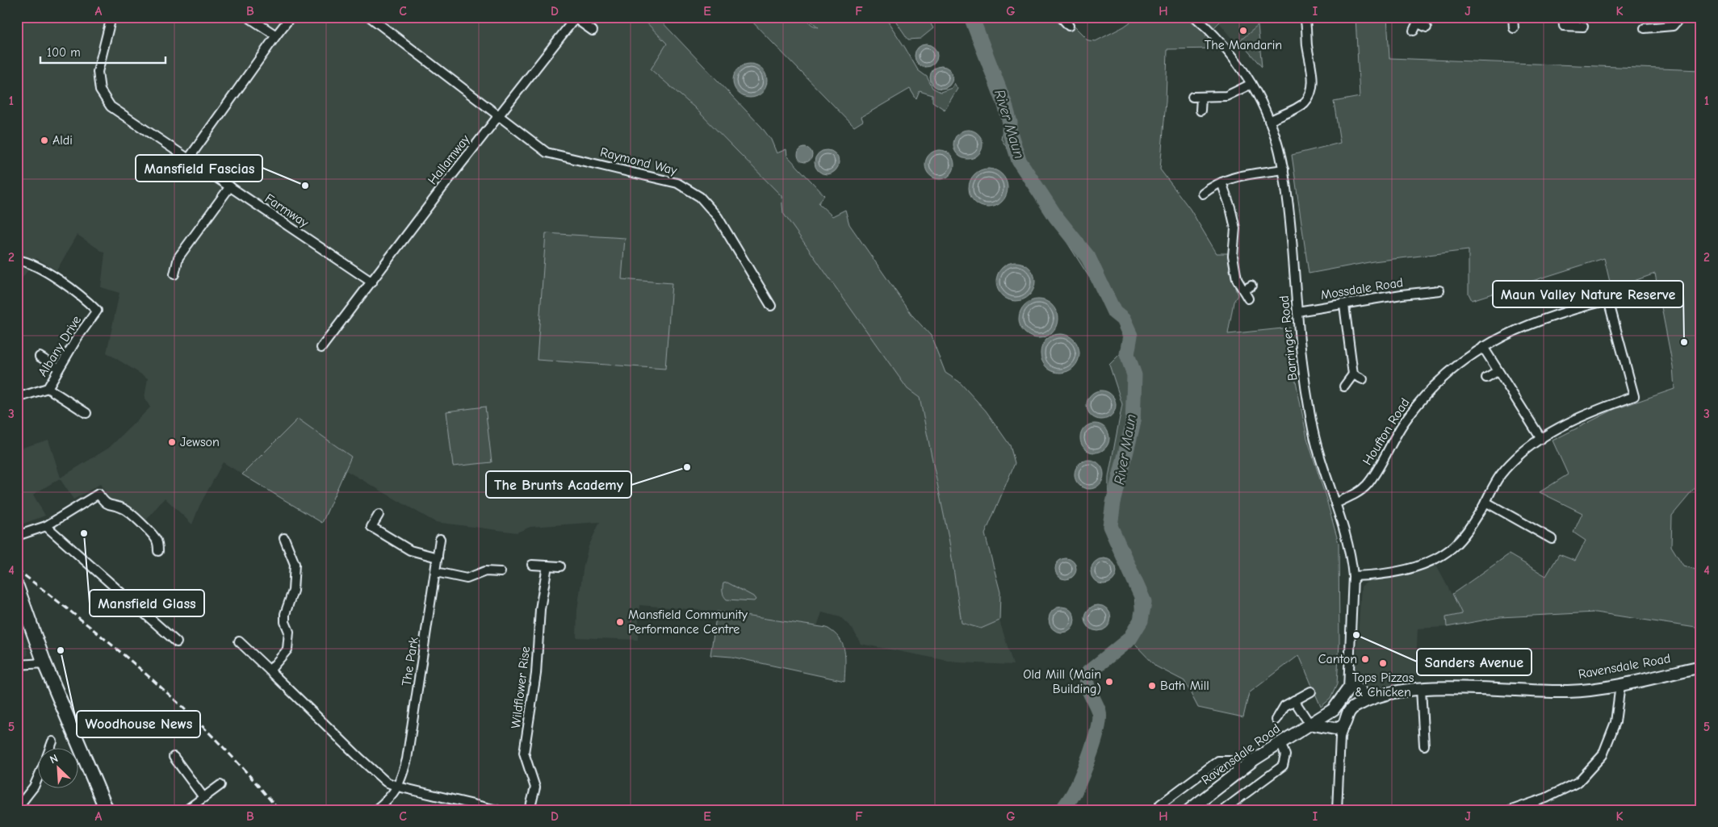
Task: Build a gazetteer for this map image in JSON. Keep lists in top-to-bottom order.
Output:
{
  "streets": {
    "main road": ["Ravensdale Road"],
    "street": [
      "Hallamway",
      "Raymond Way",
      "Farmway",
      "Mossdale Road",
      "Barringer Road",
      "Albany Drive",
      "Houfton Road",
      "The Park",
      "Wildflower Rise"
    ]
  },
  "crossings": [
    ["Hallamway", "Raymond Way"],
    ["Hallamway", "Farmway"],
    ["Mossdale Road", "Barringer Road"],
    ["Barringer Road", "Houfton Road"],
    ["Barringer Road", "Ravensdale Road"]
  ],
  "water": ["River Maun"],
  "places": [
    "The Mandarin",
    "Aldi",
    "Mansfield Fascias",
    "Maun Valley Nature Reserve",
    "Jewson",
    "The Brunts Academy",
    "Mansfield Glass",
    "Mansfield Community Performance Centre",
    "Sanders Avenue",
    "Woodhouse News",
    "Canton",
    "Tops Pizzas & Chicken",
    "Old Mill (Main Building)",
    "Bath Mill"
  ],
  "scale_bar": "100 m",
  "north": "top left",
  "grid": {
    "columns": [
      "A",
      "B",
      "C",
      "D",
      "E",
      "F",
      "G",
      "H",
      "I",
      "J",
      "K"
    ],
    "rows": [
      "1",
      "2",
      "3",
      "4",
      "5"
    ]
  }
}
